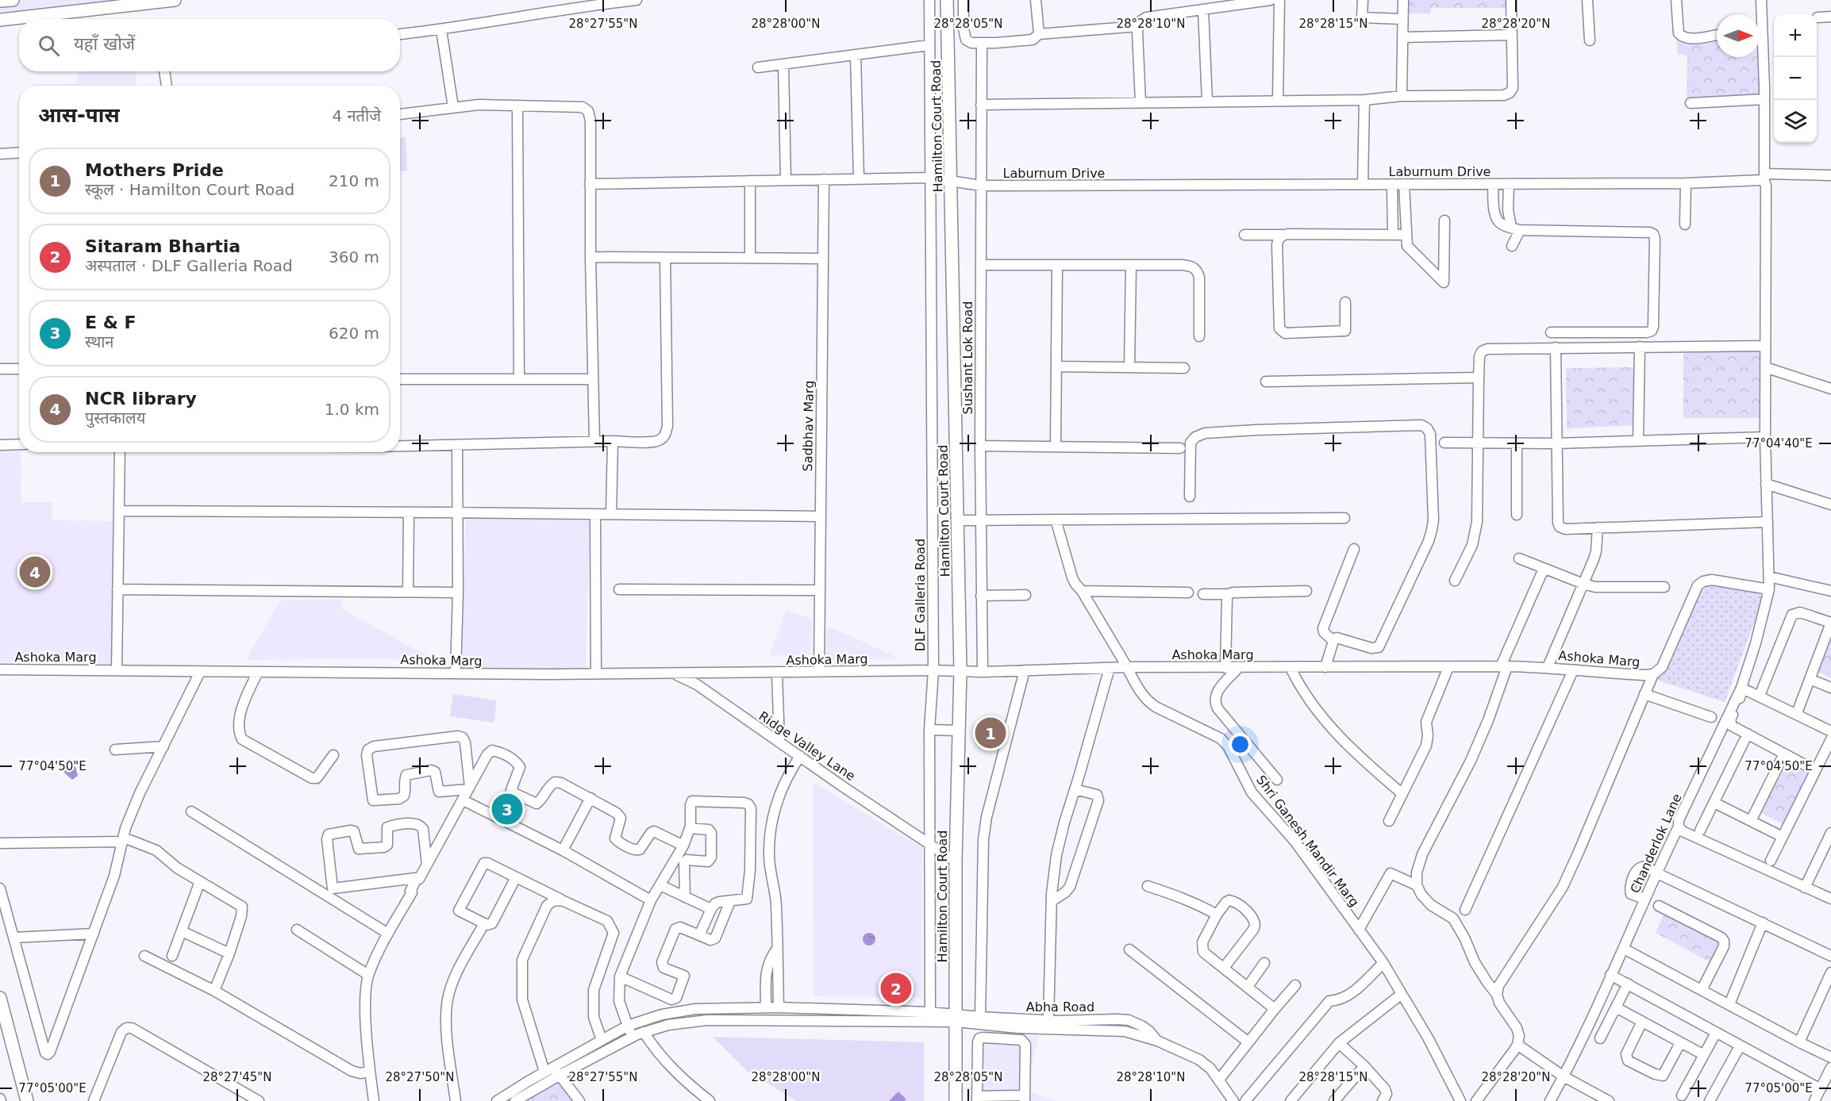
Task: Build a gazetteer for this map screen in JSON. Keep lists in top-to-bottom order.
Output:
{
  "streets": {
    "main road": ["Hamilton Court Road"],
    "street": [
      "Laburnum Drive",
      "Sushant Lok Road",
      "Sadbhav Marg",
      "DLF Galleria Road",
      "Ashoka Marg",
      "Ridge Valley Lane",
      "Shri Ganesh Mandir Marg",
      "Chanderlok Lane",
      "Abha Road"
    ]
  },
  "crossings": [
    ["Hamilton Court Road", "Laburnum Drive"],
    ["Hamilton Court Road", "Ashoka Marg"],
    ["Hamilton Court Road", "Ridge Valley Lane"],
    ["Hamilton Court Road", "Abha Road"],
    ["Laburnum Drive", "Sushant Lok Road"],
    ["Laburnum Drive", "Sadbhav Marg"],
    ["Laburnum Drive", "DLF Galleria Road"],
    ["Sushant Lok Road", "Ashoka Marg"],
    ["Sadbhav Marg", "Ashoka Marg"],
    ["DLF Galleria Road", "Ashoka Marg"],
    ["DLF Galleria Road", "Ridge Valley Lane"],
    ["Ashoka Marg", "Ridge Valley Lane"],
    ["Ashoka Marg", "Shri Ganesh Mandir Marg"]
  ],
  "north": "right",
  "page": {
    "map_buttons": ["+", "−"],
    "search": "यहाँ खोजें",
    "heading": ["आस-पास", "4 नतीजे"],
    "list": [
      {
        "mark": "1",
        "name": "Mothers Pride",
        "note": "स्कूल · Hamilton Court Road",
        "value": "210 m"
      },
      {
        "mark": "2",
        "name": "Sitaram Bhartia",
        "note": "अस्पताल · DLF Galleria Road",
        "value": "360 m"
      },
      {
        "mark": "3",
        "name": "E & F",
        "note": "स्थान",
        "value": "620 m"
      },
      {
        "mark": "4",
        "name": "NCR library",
        "note": "पुस्तकालय",
        "value": "1.0 km"
      }
    ],
    "pins": [
      "4",
      "1",
      "3",
      "2"
    ]
  },
  "coordinates": [
    "28°27'55\"N",
    "28°28'00\"N",
    "28°28'05\"N",
    "28°28'10\"N",
    "28°28'15\"N",
    "28°28'20\"N",
    "77°04'40\"E",
    "77°04'50\"E",
    "28°27'45\"N",
    "28°27'50\"N",
    "77°05'00\"E"
  ]
}
